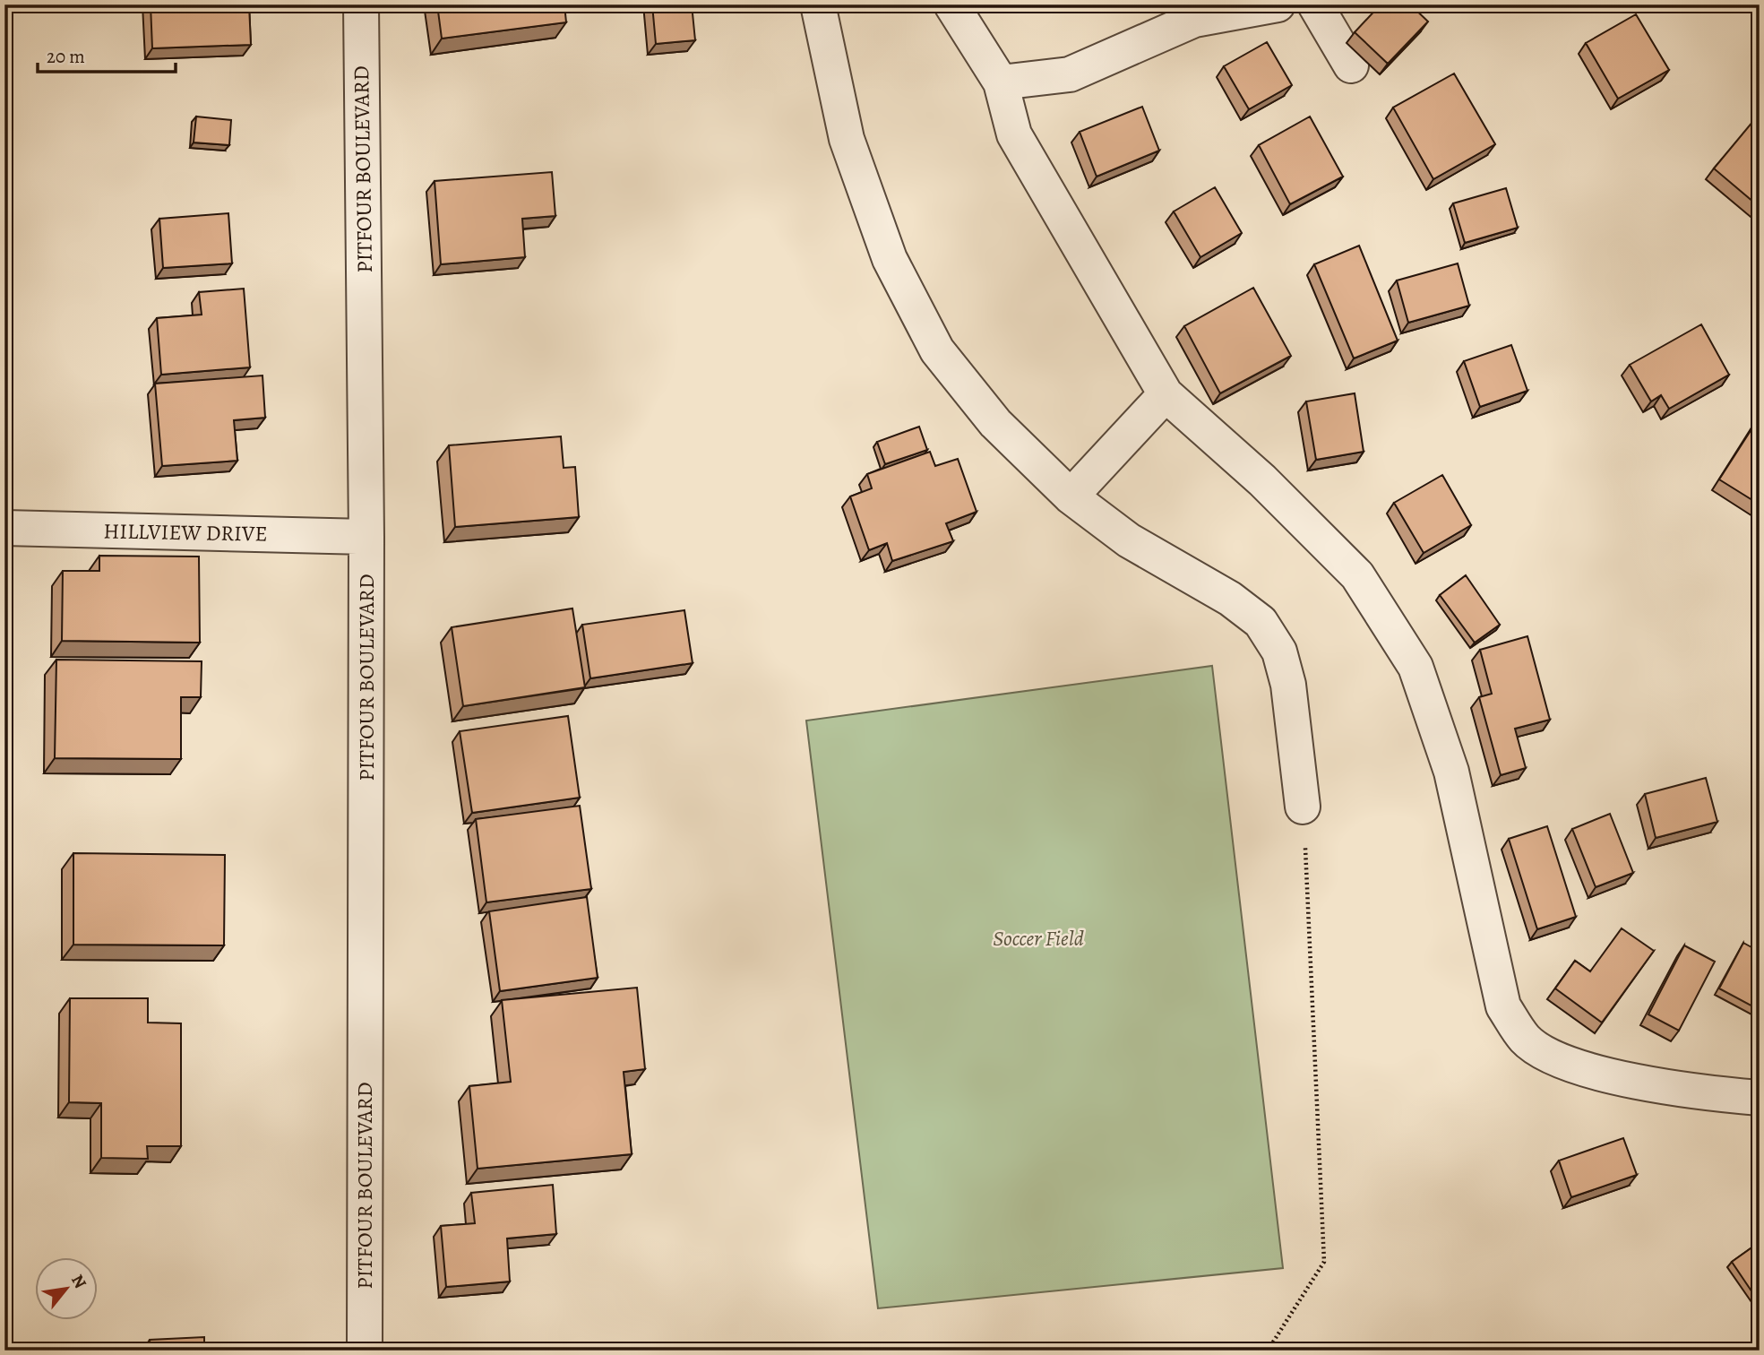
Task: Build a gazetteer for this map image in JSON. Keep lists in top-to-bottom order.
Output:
{
  "streets": {
    "street": ["PITFOUR BOULEVARD", "HILLVIEW DRIVE"]
  },
  "crossings": [
    ["PITFOUR BOULEVARD", "HILLVIEW DRIVE"]
  ],
  "parks": ["Soccer Field"],
  "scale_bar": "20 m",
  "north": "top right"
}
